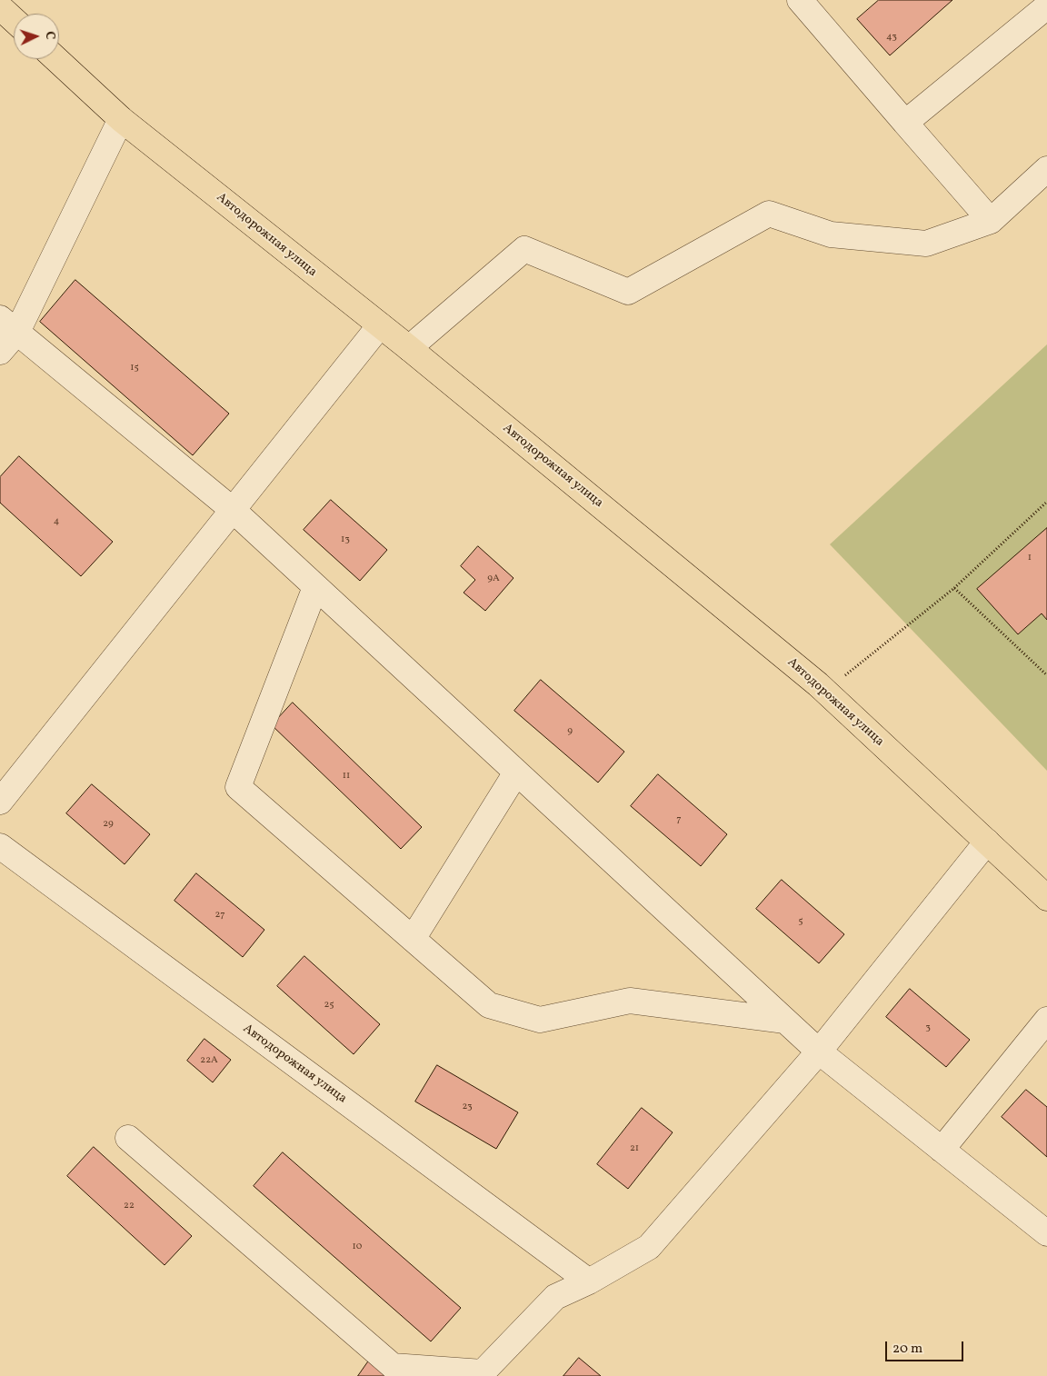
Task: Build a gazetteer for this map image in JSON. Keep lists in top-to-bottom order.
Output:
{
  "streets": {
    "main road": ["Автодорожная улица"]
  },
  "house_numbers": [
    "43",
    "15",
    "4",
    "13",
    "1",
    "9А",
    "9",
    "11",
    "7",
    "29",
    "27",
    "5",
    "25",
    "3",
    "22А",
    "23",
    "21",
    "22",
    "10"
  ],
  "scale_bar": "20 m",
  "north": "right"
}
